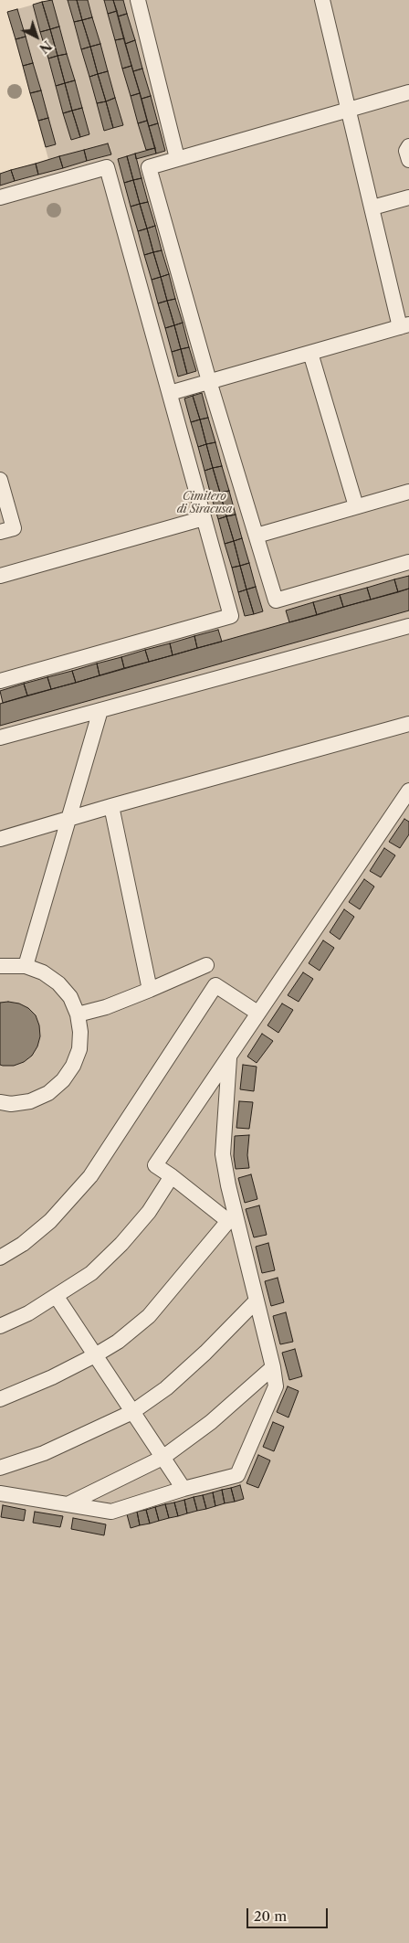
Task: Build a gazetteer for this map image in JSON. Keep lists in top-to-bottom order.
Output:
{
  "parks": ["Cimitero di Siracusa"],
  "scale_bar": "20 m",
  "north": "bottom right"
}
